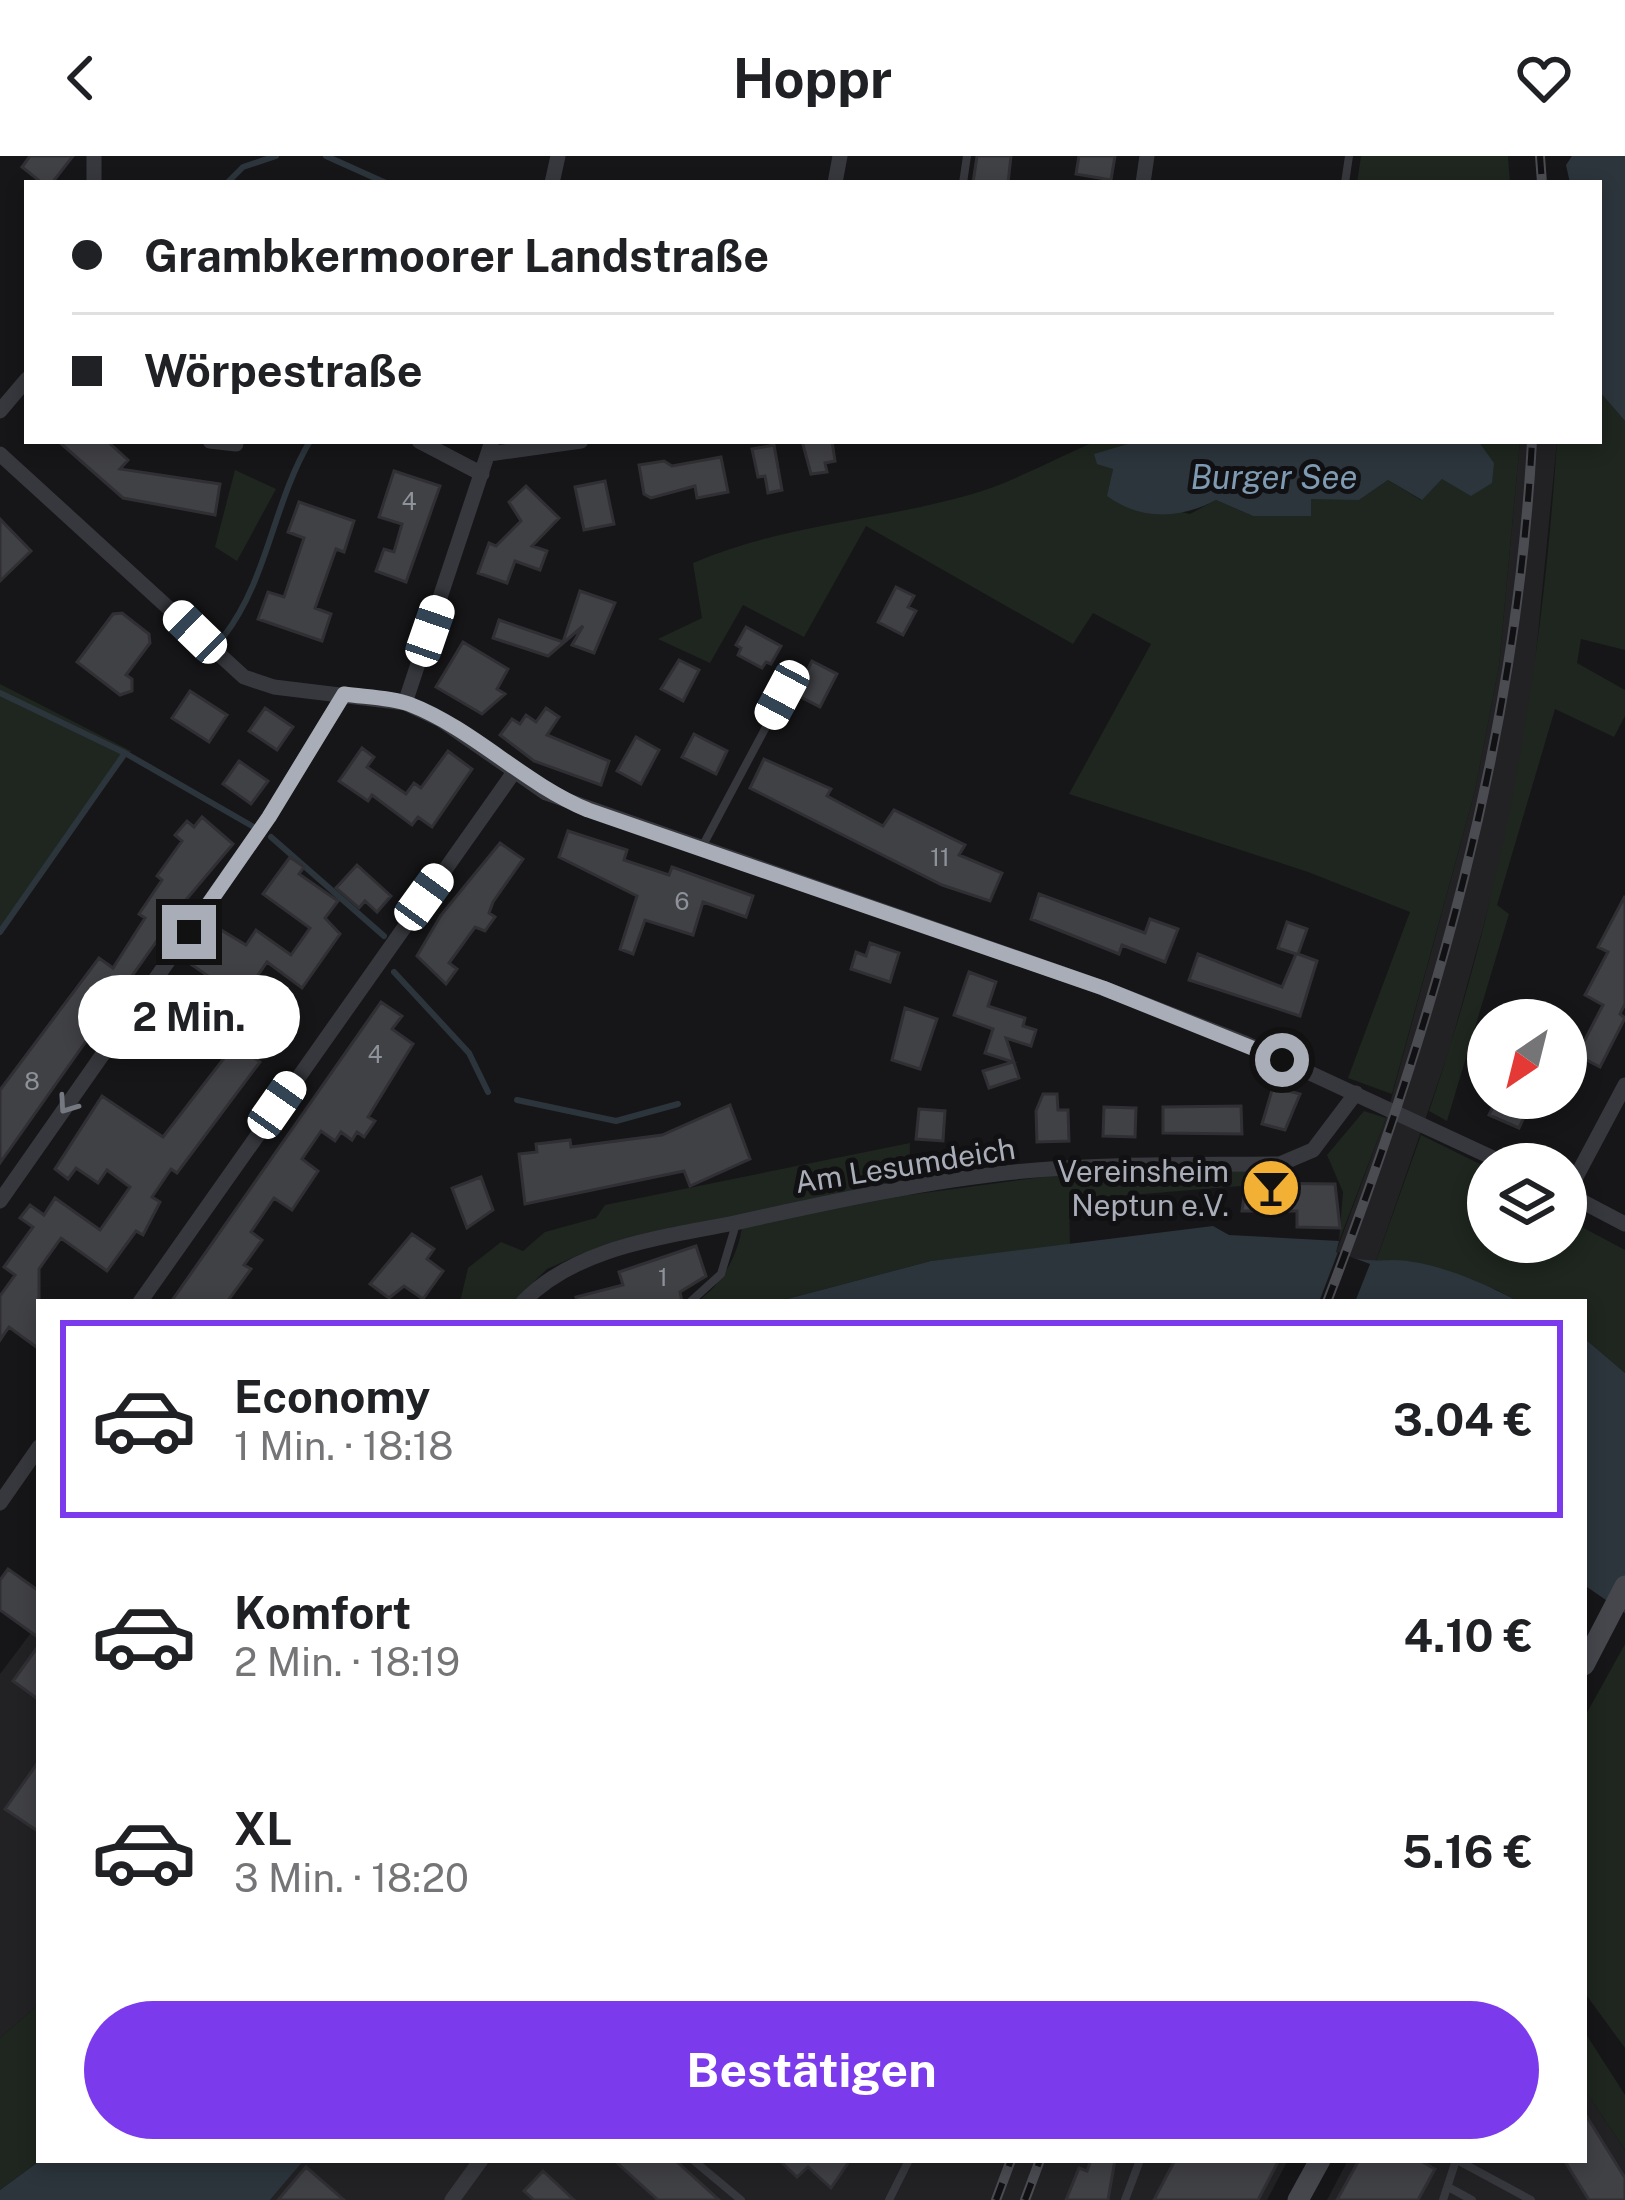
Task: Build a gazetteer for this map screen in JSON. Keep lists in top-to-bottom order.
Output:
{
  "streets": {
    "street": ["Am Lesumdeich"]
  },
  "water": ["Burger See"],
  "places": {
    "bar": ["Vereinsheim Neptun e.V."]
  },
  "house_numbers": [
    "4",
    "11",
    "6",
    "4",
    "8",
    "1"
  ],
  "north": "bottom left",
  "page": {
    "header": "Hoppr",
    "banner": ["Grambkermoorer Landstraße", "Wörpestraße"],
    "bubble": "2 Min.",
    "list": [
      {
        "name": "Economy",
        "note": "1 Min. · 18:18",
        "value": "3.04 €"
      },
      {
        "name": "Komfort",
        "note": "2 Min. · 18:19",
        "value": "4.10 €"
      },
      {
        "name": "XL",
        "note": "3 Min. · 18:20",
        "value": "5.16 €"
      }
    ],
    "buttons": "Bestätigen"
  }
}
